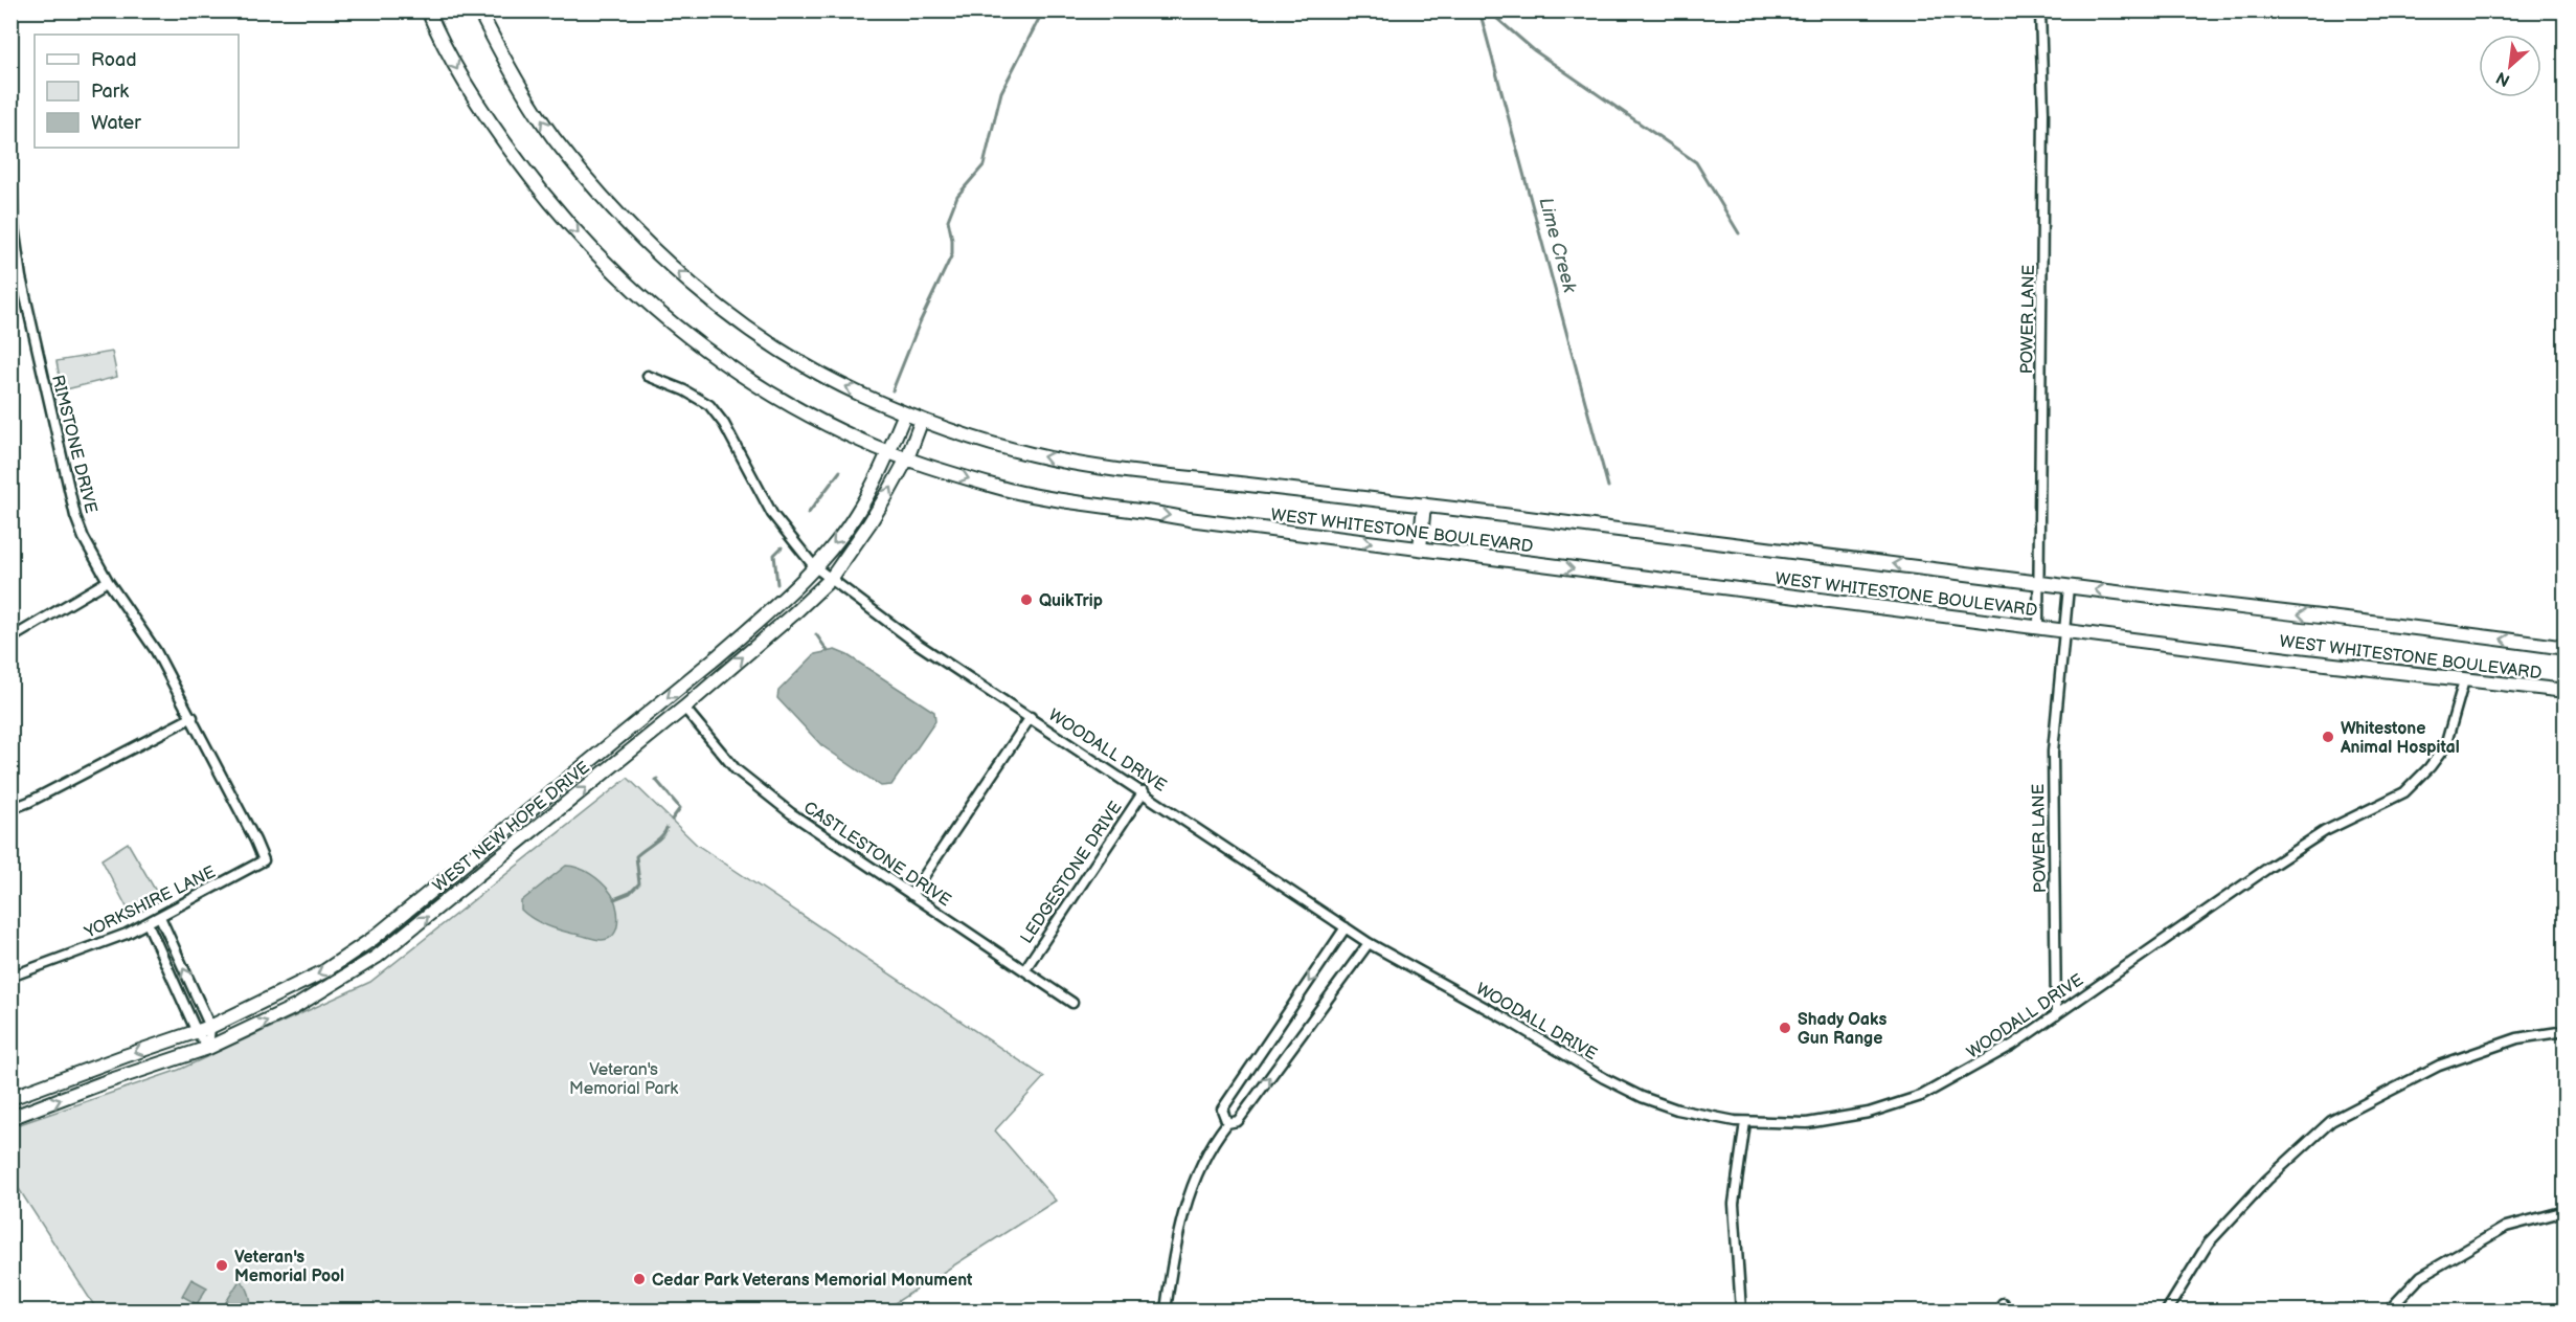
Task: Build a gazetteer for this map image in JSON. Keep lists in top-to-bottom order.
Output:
{
  "streets": {
    "main road": ["WEST WHITESTONE BOULEVARD", "WEST NEW HOPE DRIVE"],
    "street": [
      "POWER LANE",
      "RIMSTONE DRIVE",
      "WOODALL DRIVE",
      "CASTLESTONE DRIVE",
      "LEDGESTONE DRIVE",
      "YORKSHIRE LANE"
    ]
  },
  "crossings": [
    ["POWER LANE", "WEST WHITESTONE BOULEVARD"],
    ["POWER LANE", "WOODALL DRIVE"],
    ["RIMSTONE DRIVE", "YORKSHIRE LANE"],
    ["WEST WHITESTONE BOULEVARD", "WOODALL DRIVE"],
    ["WEST WHITESTONE BOULEVARD", "WEST NEW HOPE DRIVE"],
    ["WOODALL DRIVE", "WEST NEW HOPE DRIVE"],
    ["WOODALL DRIVE", "LEDGESTONE DRIVE"],
    ["WEST NEW HOPE DRIVE", "CASTLESTONE DRIVE"],
    ["CASTLESTONE DRIVE", "LEDGESTONE DRIVE"]
  ],
  "water": ["Lime Creek"],
  "parks": ["Veteran's Memorial Park"],
  "places": [
    "QuikTrip",
    "Whitestone Animal Hospital",
    "Shady Oaks Gun Range",
    "Veteran's Memorial Pool",
    "Cedar Park Veterans Memorial Monument"
  ],
  "legend": ["Road", "Park", "Water"],
  "north": "bottom left"
}
